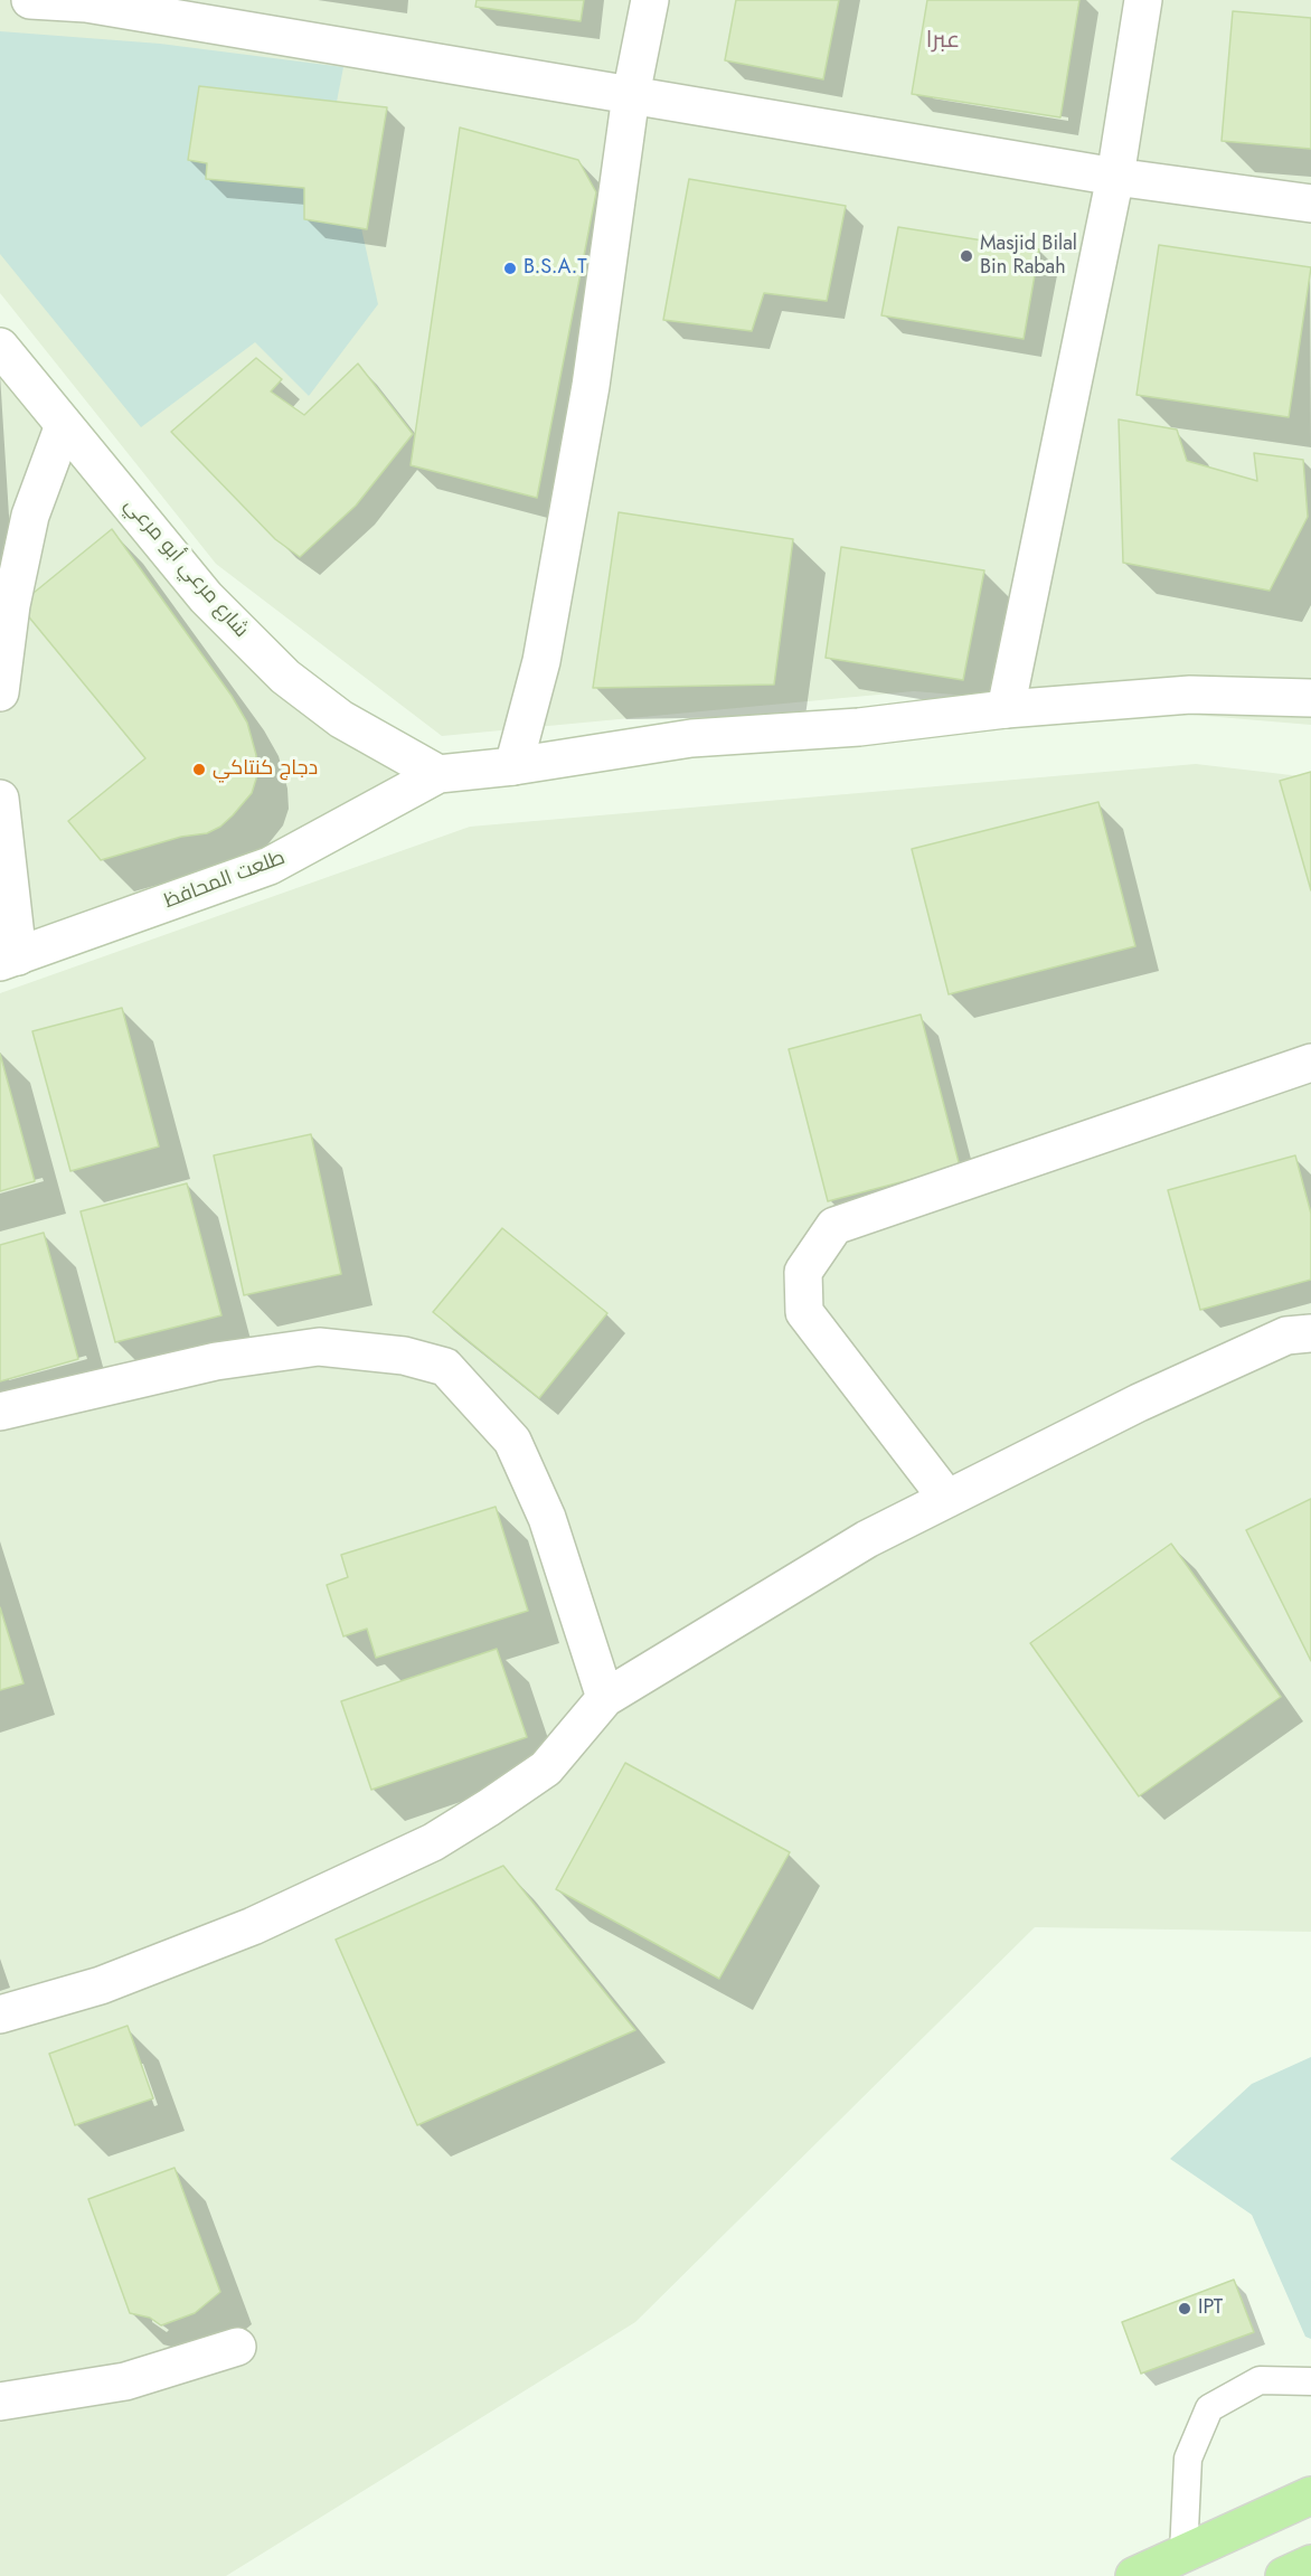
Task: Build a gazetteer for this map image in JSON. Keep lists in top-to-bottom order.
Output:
{
  "streets": {
    "street": ["شارع مرعي أبو مرعي", "طلعت المحافظ"]
  },
  "crossings": [
    ["شارع مرعي أبو مرعي", "طلعت المحافظ"]
  ],
  "districts": ["عبرا"],
  "places": [
    "Masjid Bilal Bin Rabah",
    "B.S.A.T",
    "دجاج كنتاكي",
    "IPT"
  ]
}
